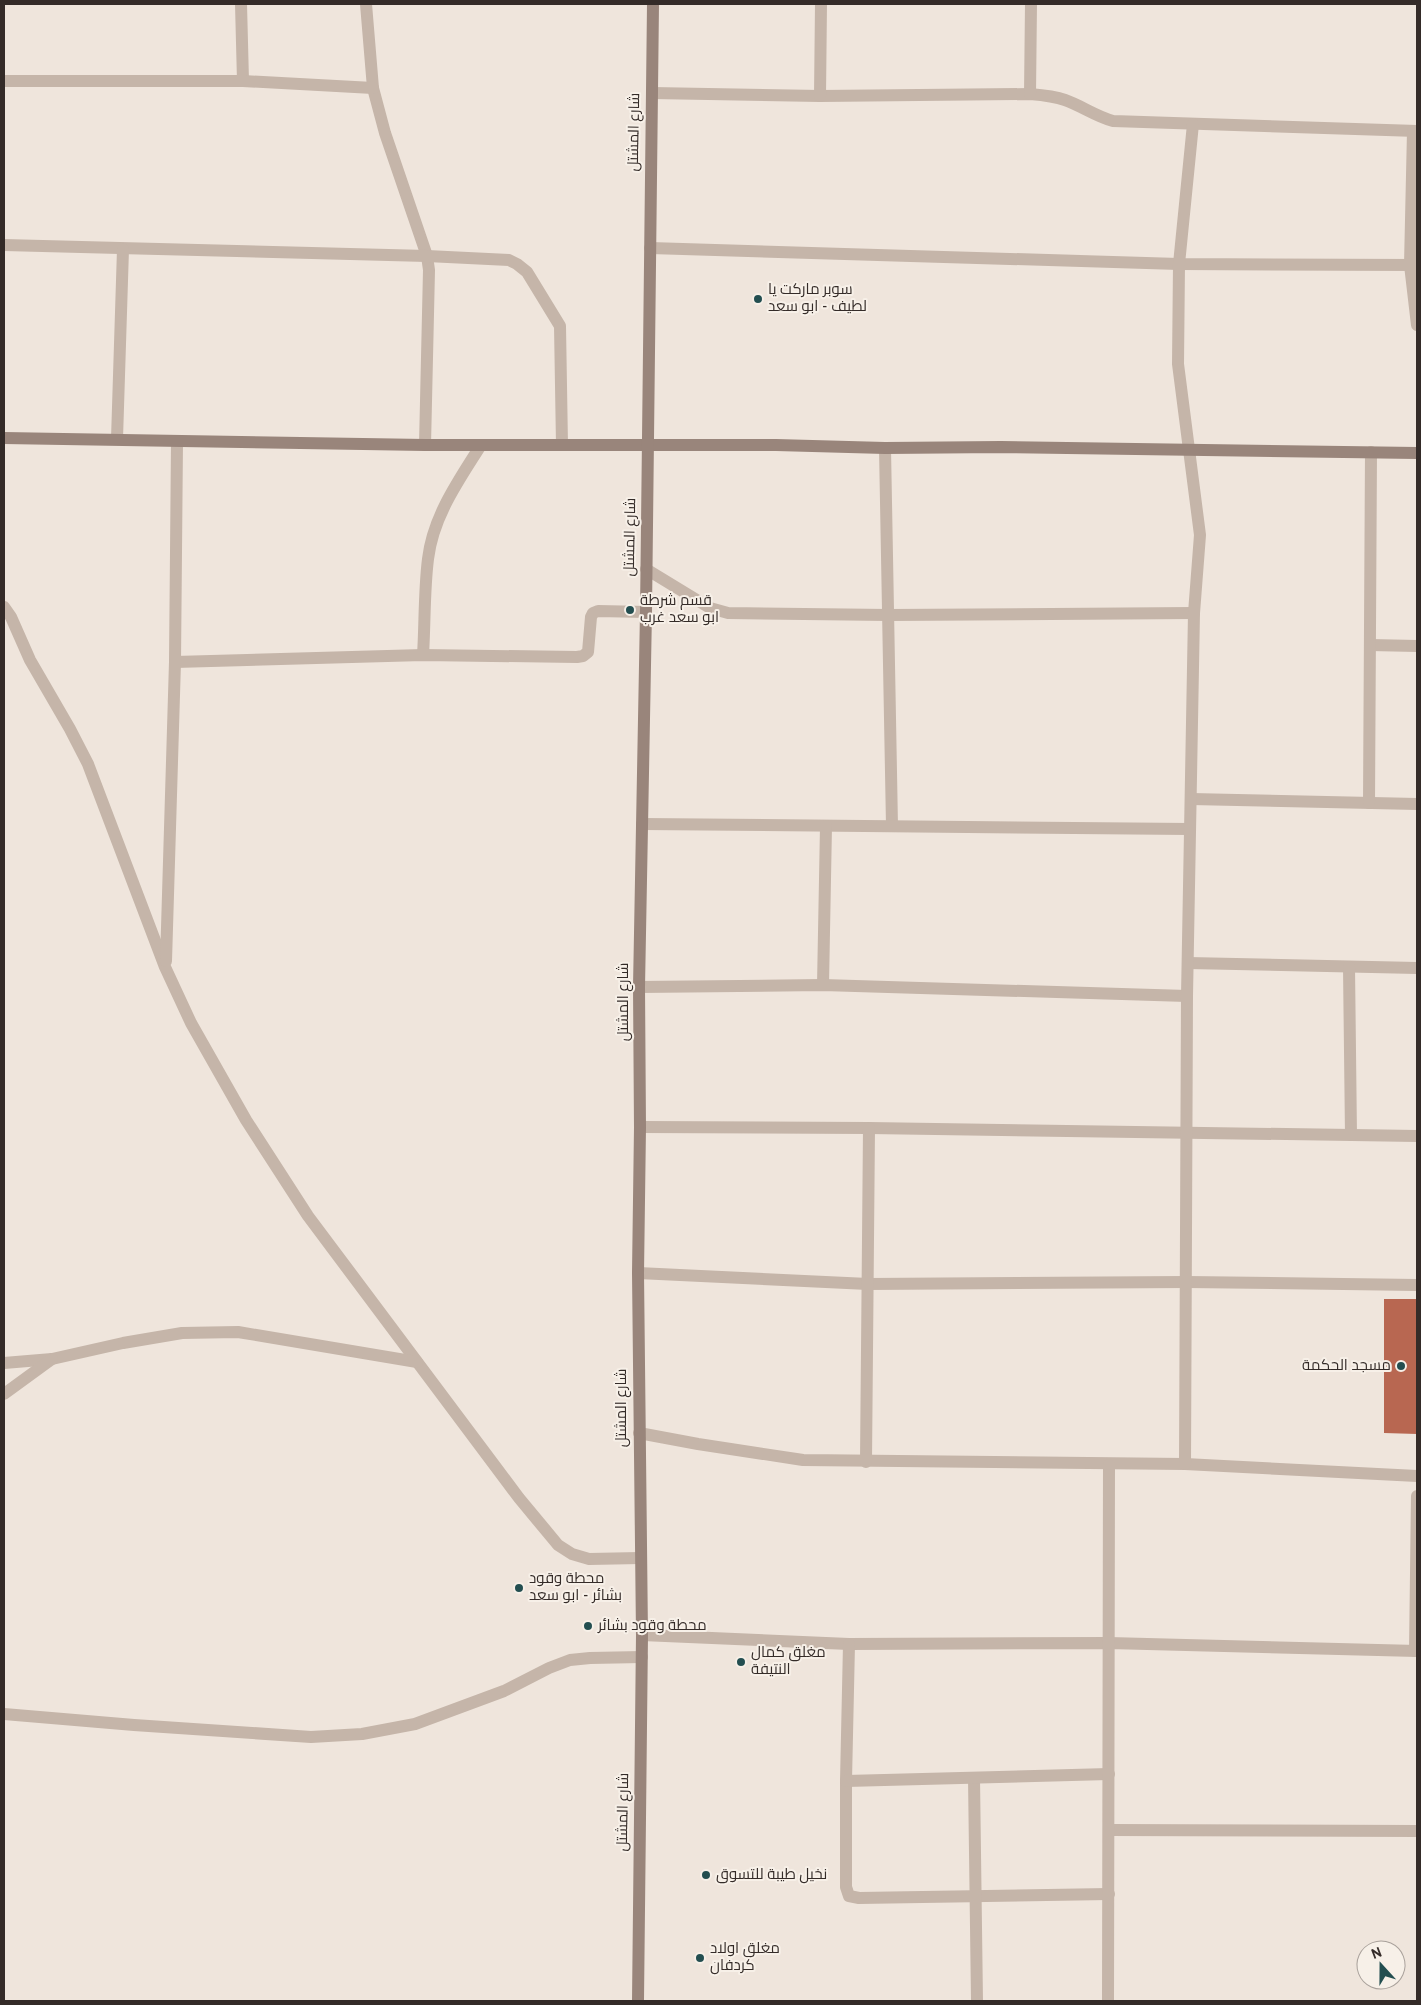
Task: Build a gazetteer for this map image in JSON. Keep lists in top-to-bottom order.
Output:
{
  "streets": {
    "street": ["شارع المشتل"]
  },
  "places": [
    "سوبر ماركت يا لطيف - ابو سعد",
    "قسم شرطة ابو سعد غرب",
    "مسجد الحكمة",
    "محطة وقود بشائر - ابو سعد",
    "محطة وقود بشائر",
    "مغلق كمال النتيفة",
    "نخيل طيبة للتسوق",
    "مغلق اولاد كردفان"
  ],
  "north": "top"
}
